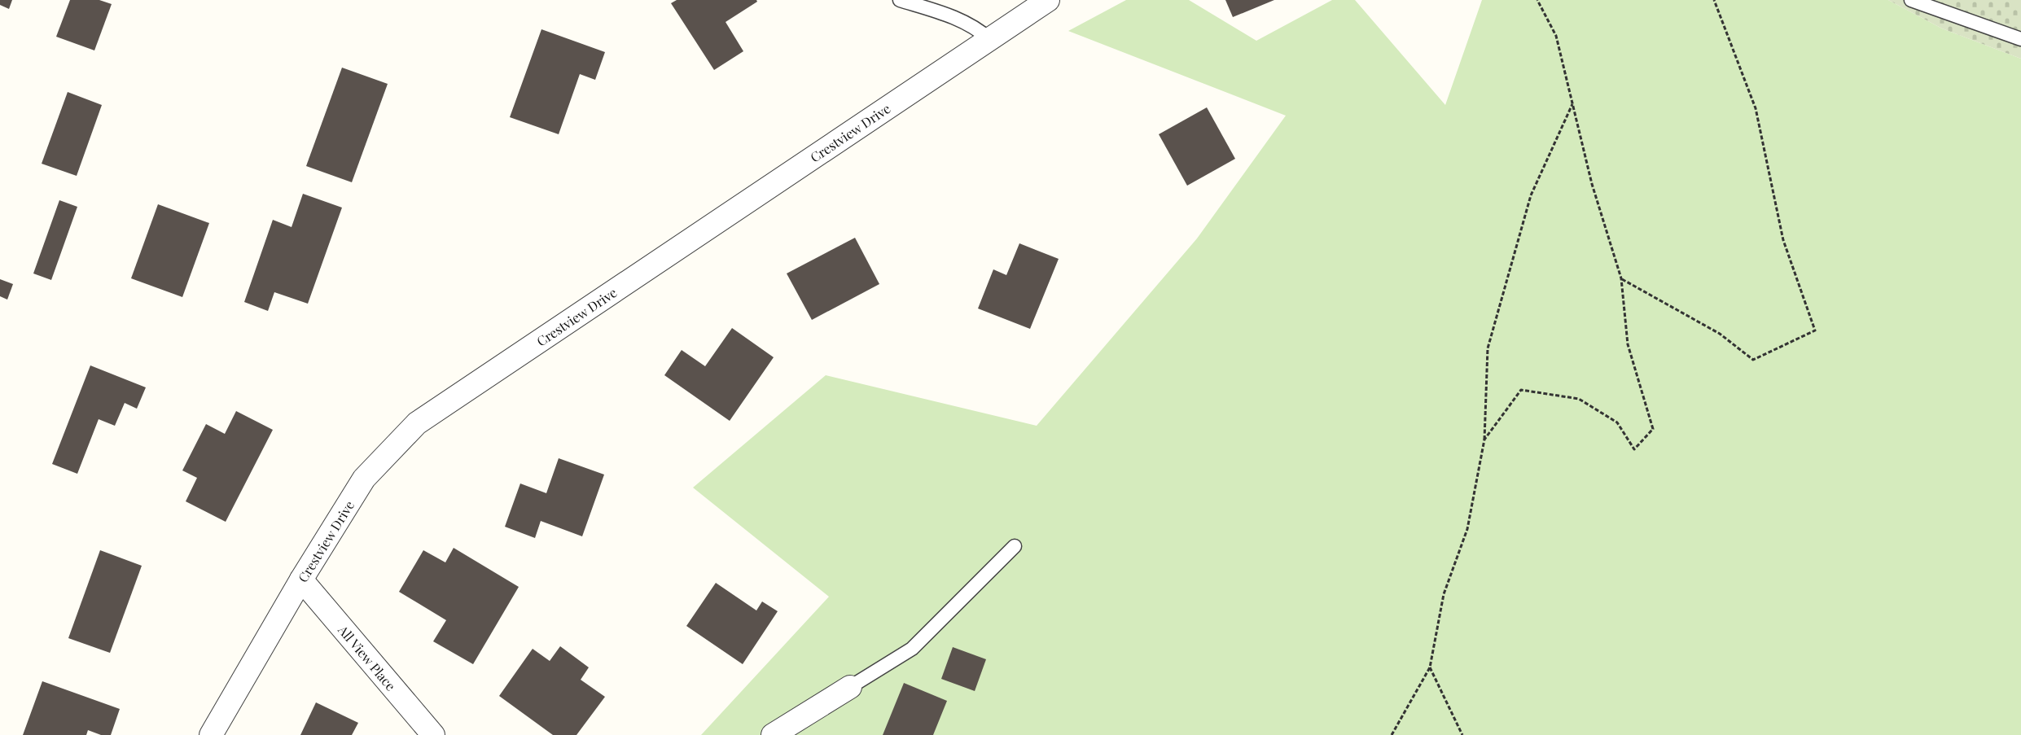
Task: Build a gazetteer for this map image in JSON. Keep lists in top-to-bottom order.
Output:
{
  "streets": {
    "street": ["Crestview Drive", "All View Place"]
  },
  "crossings": [
    ["Crestview Drive", "All View Place"]
  ]
}
